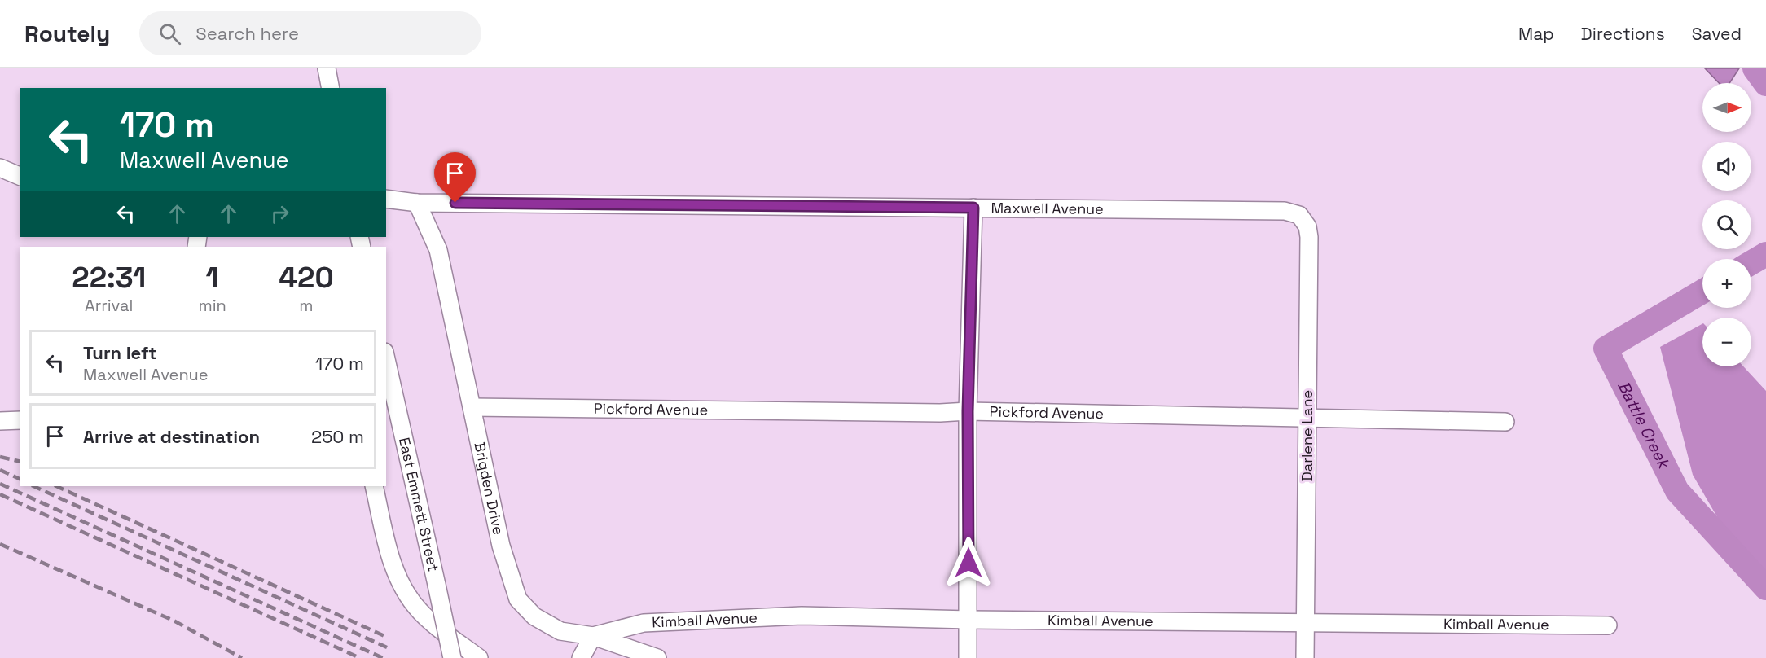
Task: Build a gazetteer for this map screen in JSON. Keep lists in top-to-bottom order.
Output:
{
  "streets": {
    "street": [
      "Maxwell Avenue",
      "Pickford Avenue",
      "Darlene Lane",
      "Brigden Drive",
      "East Emmett Street",
      "Kimball Avenue"
    ]
  },
  "crossings": [
    ["Maxwell Avenue", "Darlene Lane"],
    ["Maxwell Avenue", "Brigden Drive"],
    ["Pickford Avenue", "Darlene Lane"],
    ["Pickford Avenue", "Brigden Drive"],
    ["Darlene Lane", "Kimball Avenue"],
    ["Brigden Drive", "Kimball Avenue"]
  ],
  "water": ["Battle Creek"],
  "north": "right",
  "page": {
    "header": "Routely",
    "search": "Search here",
    "nav": ["Map", "Directions", "Saved"],
    "map_buttons": ["+", "−"],
    "turn": ["170 m", "Maxwell Avenue"],
    "eta": [
      "22:31",
      "Arrival",
      "1",
      "min",
      "420",
      "m"
    ],
    "list": [
      {
        "name": "Turn left",
        "note": "Maxwell Avenue",
        "value": "170 m"
      },
      {
        "name": "Arrive at destination",
        "value": "250 m"
      }
    ]
  }
}
